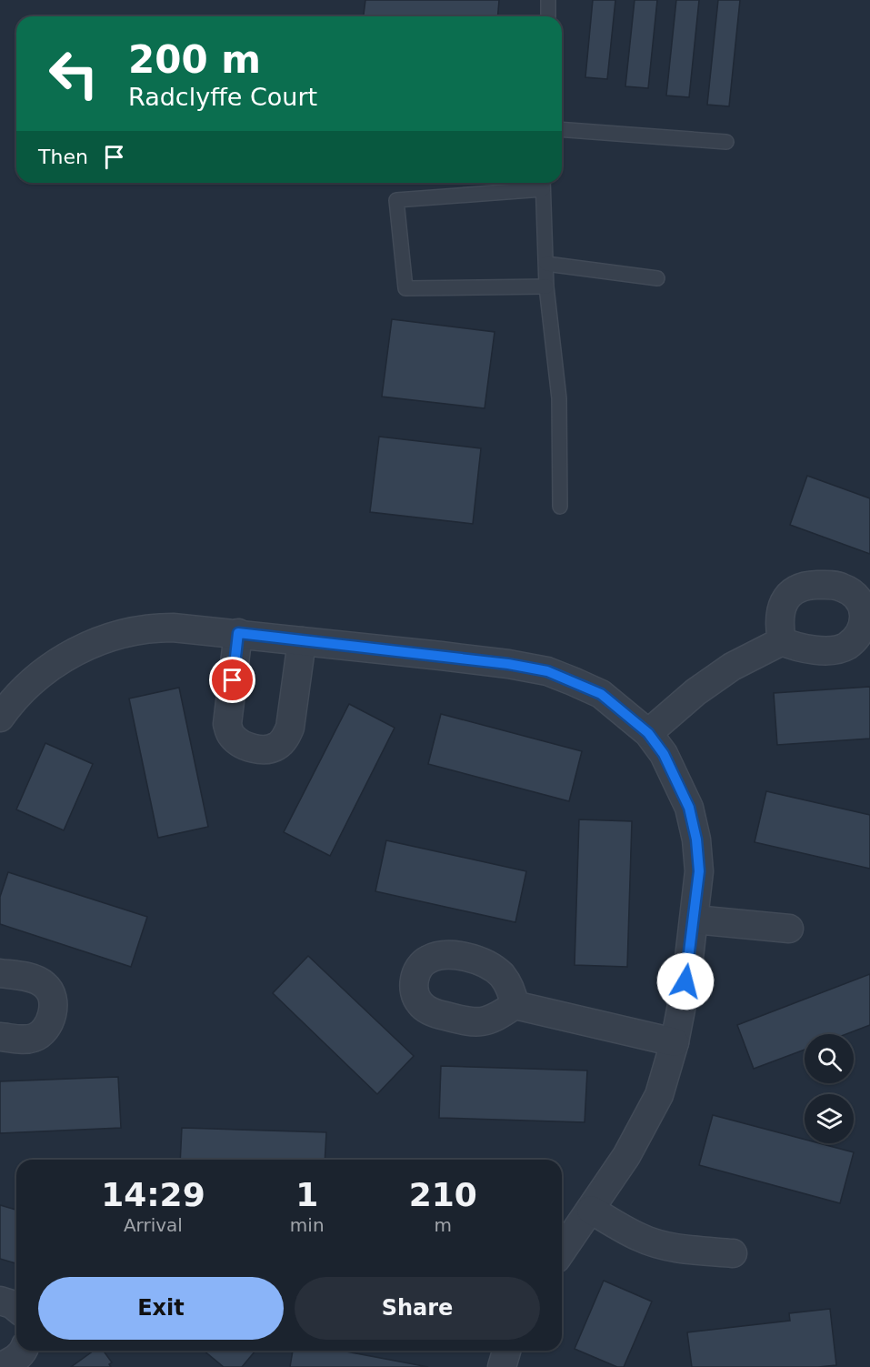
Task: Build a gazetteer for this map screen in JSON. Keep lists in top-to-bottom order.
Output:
{
  "page": {
    "turn": ["200 m", "Radclyffe Court"],
    "then": "Then",
    "eta": [
      "14:29",
      "Arrival",
      "1",
      "min",
      "210",
      "m"
    ],
    "buttons": ["Exit", "Share"]
  }
}
